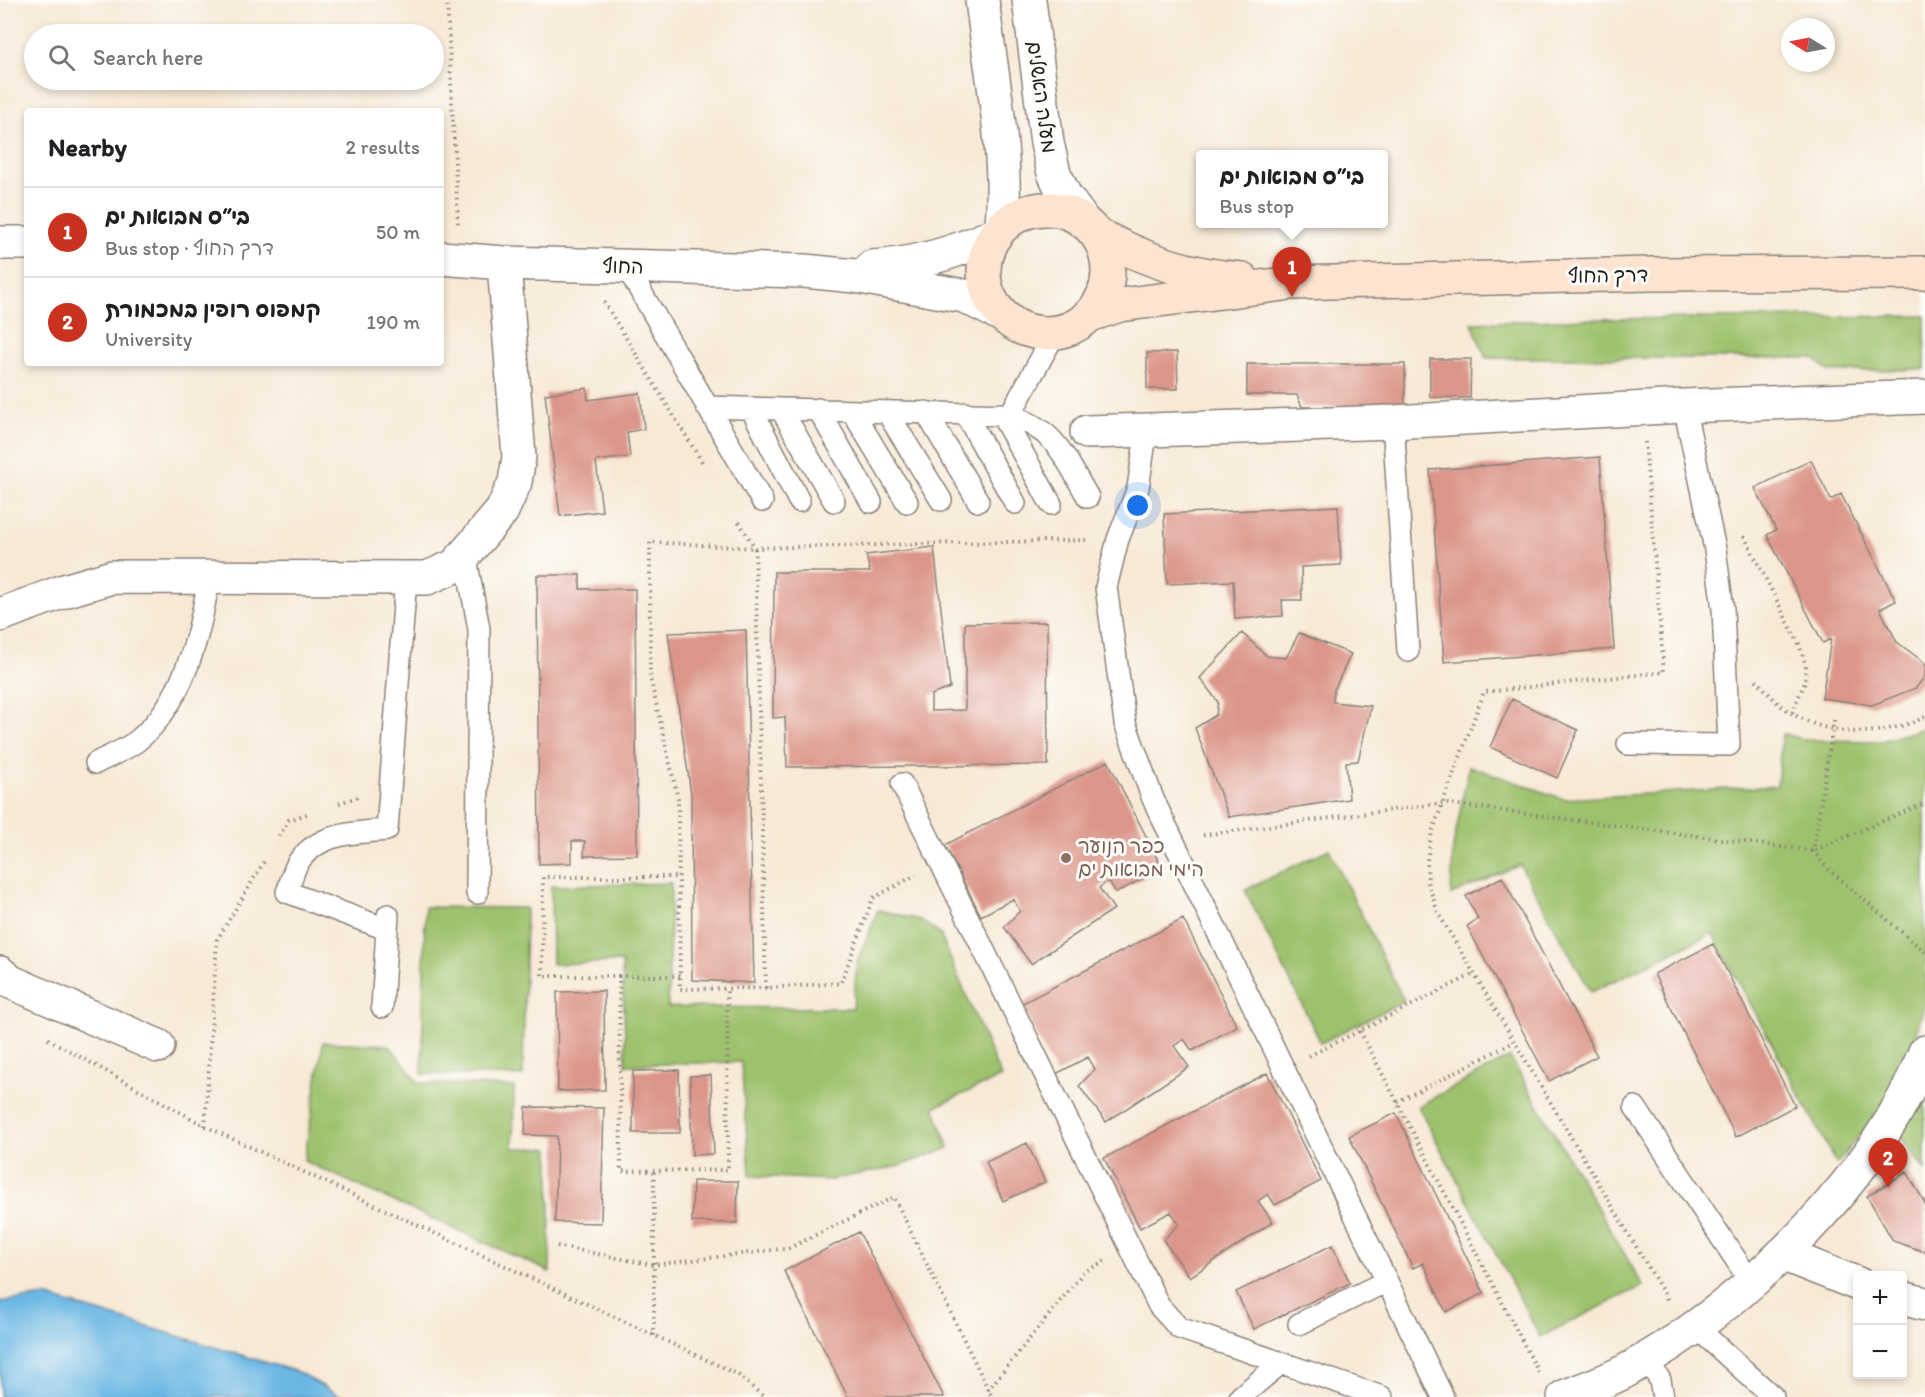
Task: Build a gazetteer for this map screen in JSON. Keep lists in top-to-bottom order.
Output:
{
  "streets": {
    "main road": ["דרך החוף"],
    "street": ["מעלה האשלים", "החוף"]
  },
  "crossings": [
    ["מעלה האשלים", "החוף"],
    ["מעלה האשלים", "דרך החוף"],
    ["החוף", "דרך החוף"]
  ],
  "places": ["כפר הנוער הימי מבואות ים"],
  "north": "left",
  "page": {
    "search": "Search here",
    "heading": ["Nearby", "2 results"],
    "popup": ["בי״ס מבואות ים", "Bus stop"],
    "list": [
      {
        "mark": "1",
        "name": "בי״ס מבואות ים",
        "note": "Bus stop · דרך החוף",
        "value": "50 m"
      },
      {
        "mark": "2",
        "name": "קמפוס רופין במכמורת",
        "note": "University",
        "value": "190 m"
      }
    ],
    "pins": ["1", "2"],
    "map_buttons": ["+", "−"]
  }
}
